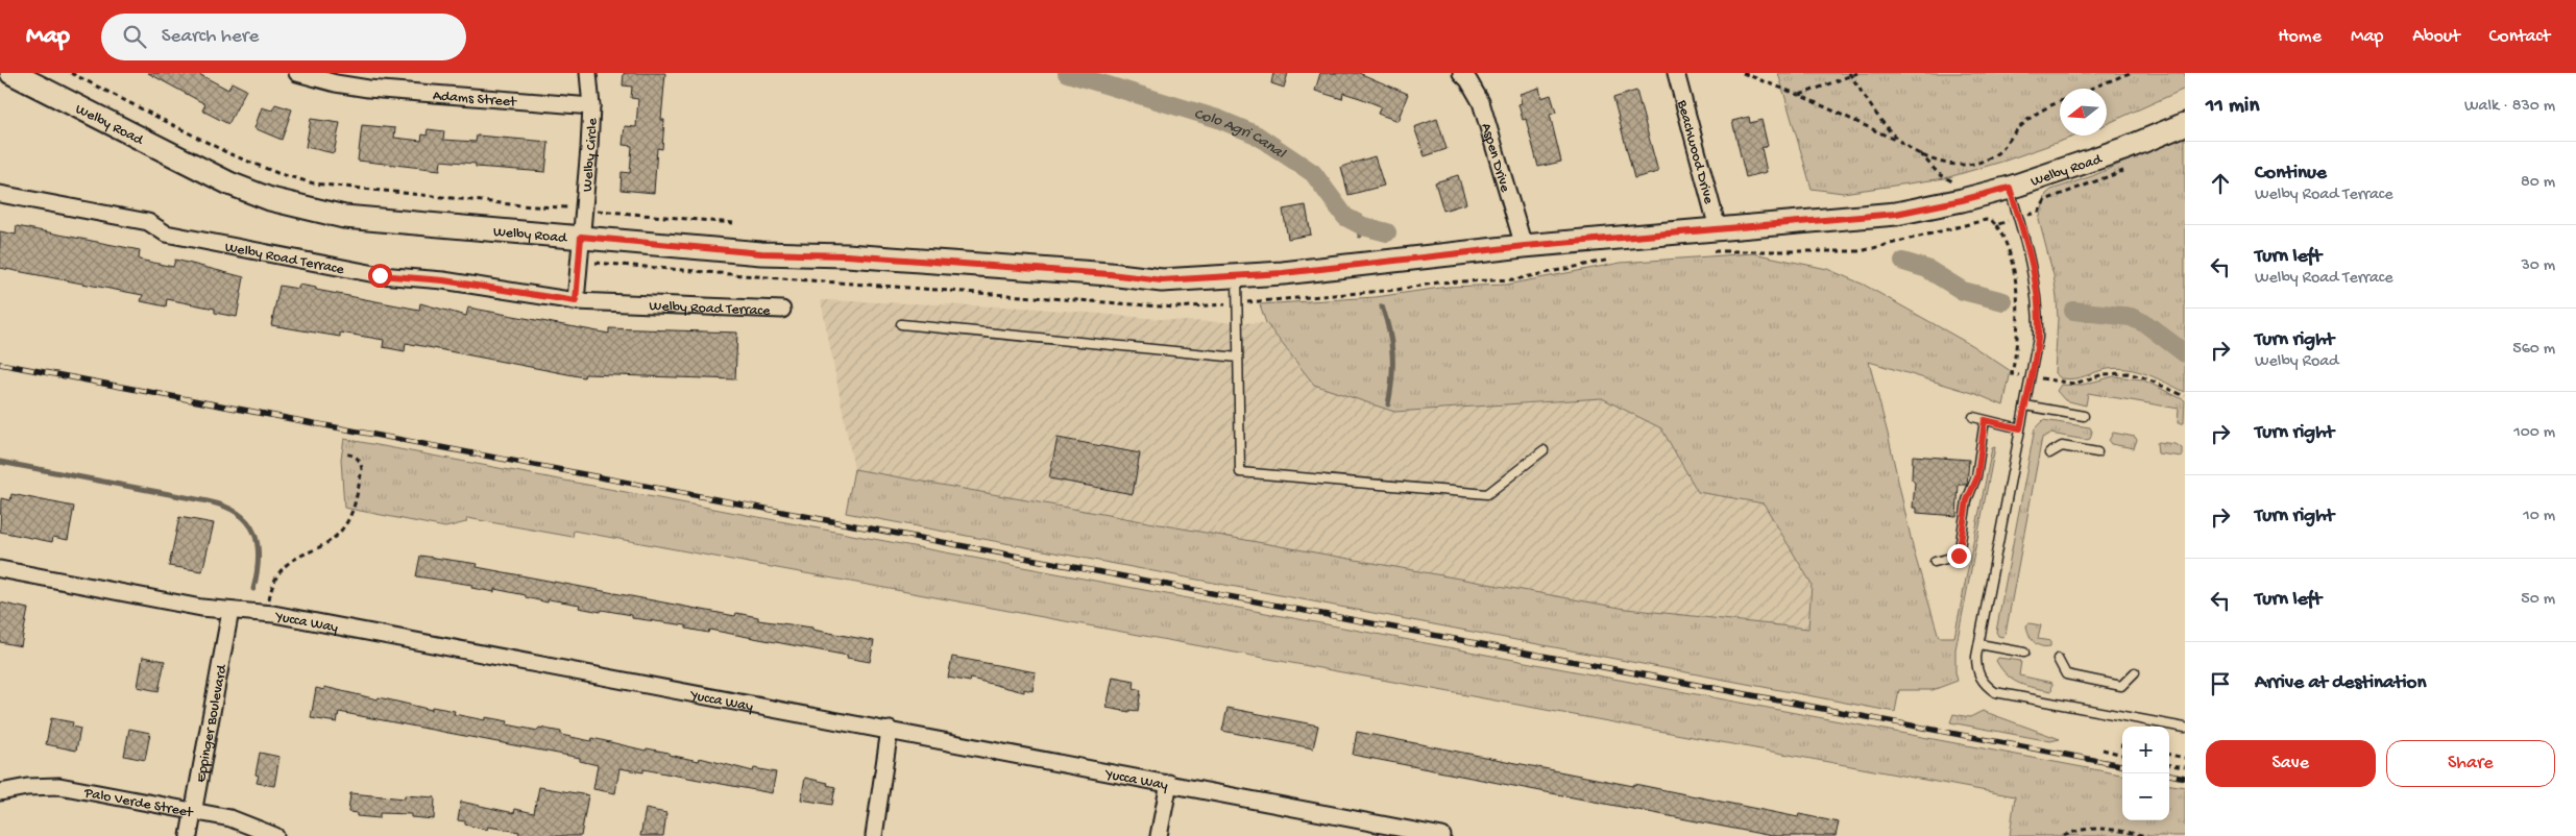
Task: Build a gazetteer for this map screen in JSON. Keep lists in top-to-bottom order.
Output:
{
  "streets": {
    "street": [
      "Adams Street",
      "Welby Road",
      "Beachwood Drive",
      "Welby Circle",
      "Aspen Drive",
      "Welby Road Terrace",
      "Yucca Way",
      "Eppinger Boulevard",
      "Palo Verde Street"
    ]
  },
  "crossings": [
    ["Adams Street", "Welby Circle"],
    ["Welby Road", "Beachwood Drive"],
    ["Welby Road", "Welby Circle"],
    ["Welby Road", "Aspen Drive"],
    ["Yucca Way", "Eppinger Boulevard"],
    ["Eppinger Boulevard", "Palo Verde Street"]
  ],
  "water": ["Colo Agri Canal"],
  "north": "left",
  "page": {
    "header": "Map",
    "search": "Search here",
    "nav": [
      "Home",
      "Map",
      "About",
      "Contact"
    ],
    "heading": ["11 min", "Walk · 830 m"],
    "list": [
      ["Continue", "Welby Road Terrace", "80 m"],
      ["Turn left", "Welby Road Terrace", "30 m"],
      ["Turn right", "Welby Road", "560 m"],
      ["Turn right", "100 m"],
      ["Turn right", "10 m"],
      ["Turn left", "50 m"],
      "Arrive at destination"
    ],
    "buttons": ["Save", "Share"],
    "map_buttons": ["+", "−"]
  }
}
